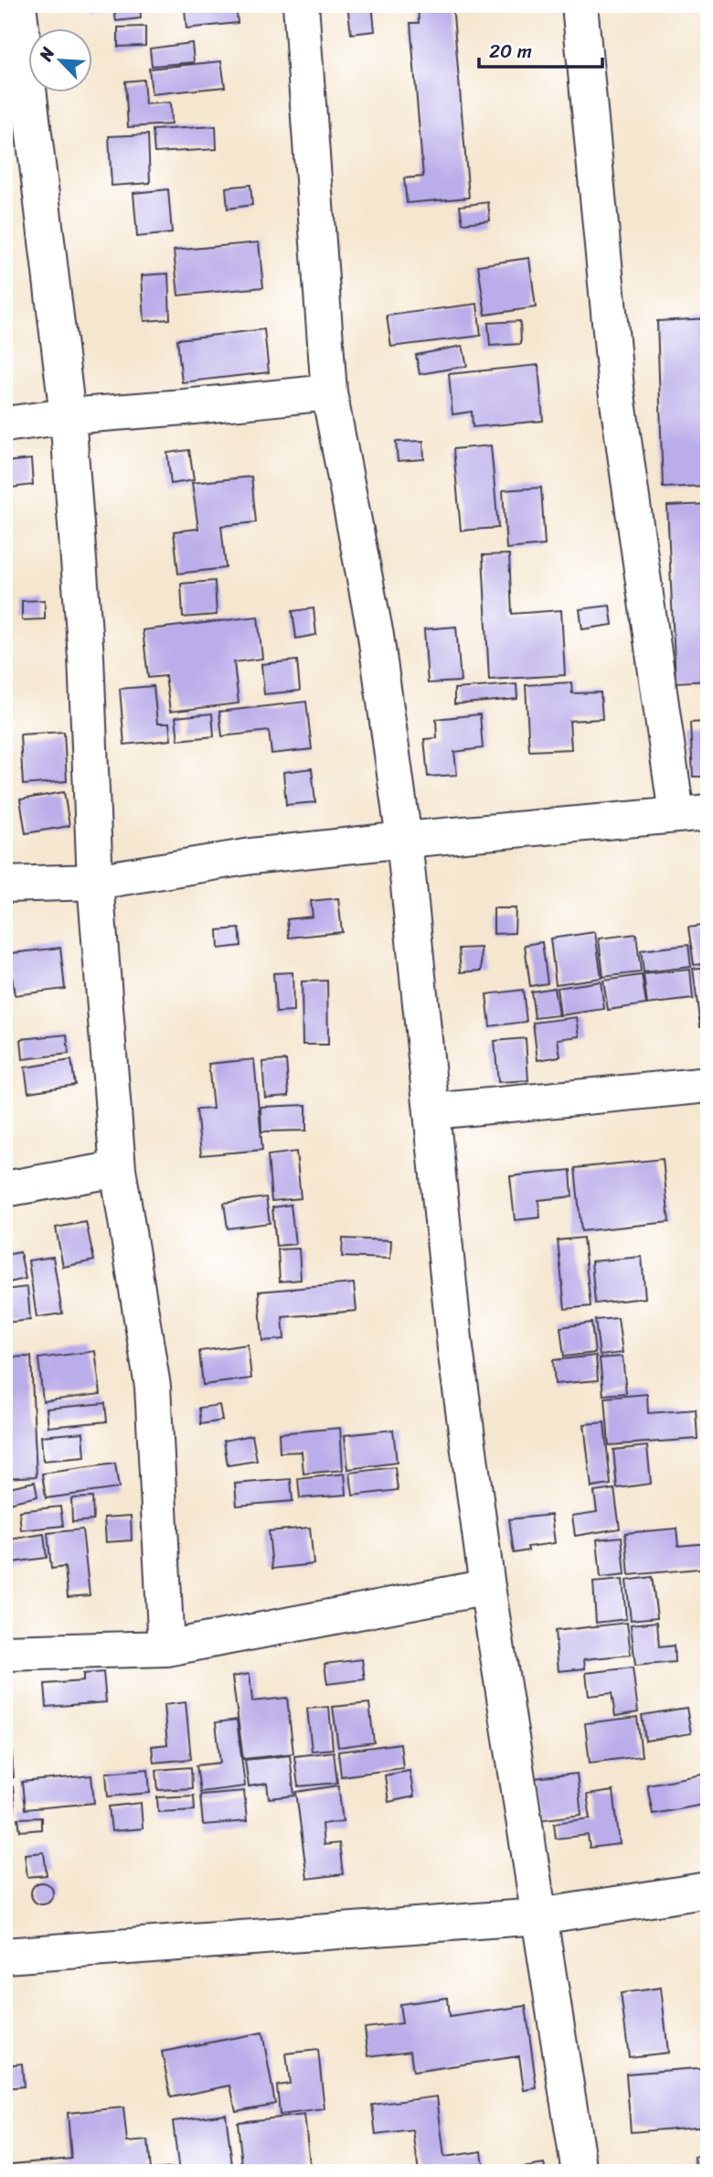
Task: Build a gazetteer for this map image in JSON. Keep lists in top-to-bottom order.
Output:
{
  "scale_bar": "20 m",
  "north": "top left"
}
